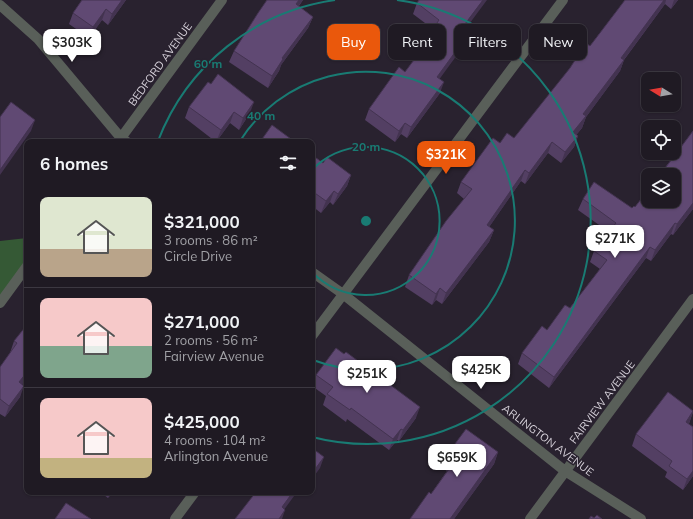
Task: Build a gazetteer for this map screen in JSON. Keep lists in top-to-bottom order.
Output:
{
  "streets": {
    "street": ["BEDFORD AVENUE", "FAIRVIEW AVENUE", "ARLINGTON AVENUE"]
  },
  "crossings": [
    ["FAIRVIEW AVENUE", "ARLINGTON AVENUE"]
  ],
  "north": "left",
  "page": {
    "chip": [
      "Buy",
      "Rent",
      "Filters",
      "New"
    ],
    "price": [
      "$303K",
      "$321K",
      "$271K",
      "$425K",
      "$251K",
      "$659K"
    ],
    "heading": "6 homes",
    "list": [
      {
        "name": "$321,000",
        "note": "3 rooms · 86 m² · Circle Drive"
      },
      {
        "name": "$271,000",
        "note": "2 rooms · 56 m² · Fairview Avenue"
      },
      {
        "name": "$425,000",
        "note": "4 rooms · 104 m² · Arlington Avenue"
      }
    ]
  },
  "rings": ["60 m", "40 m", "20 m"]
}
